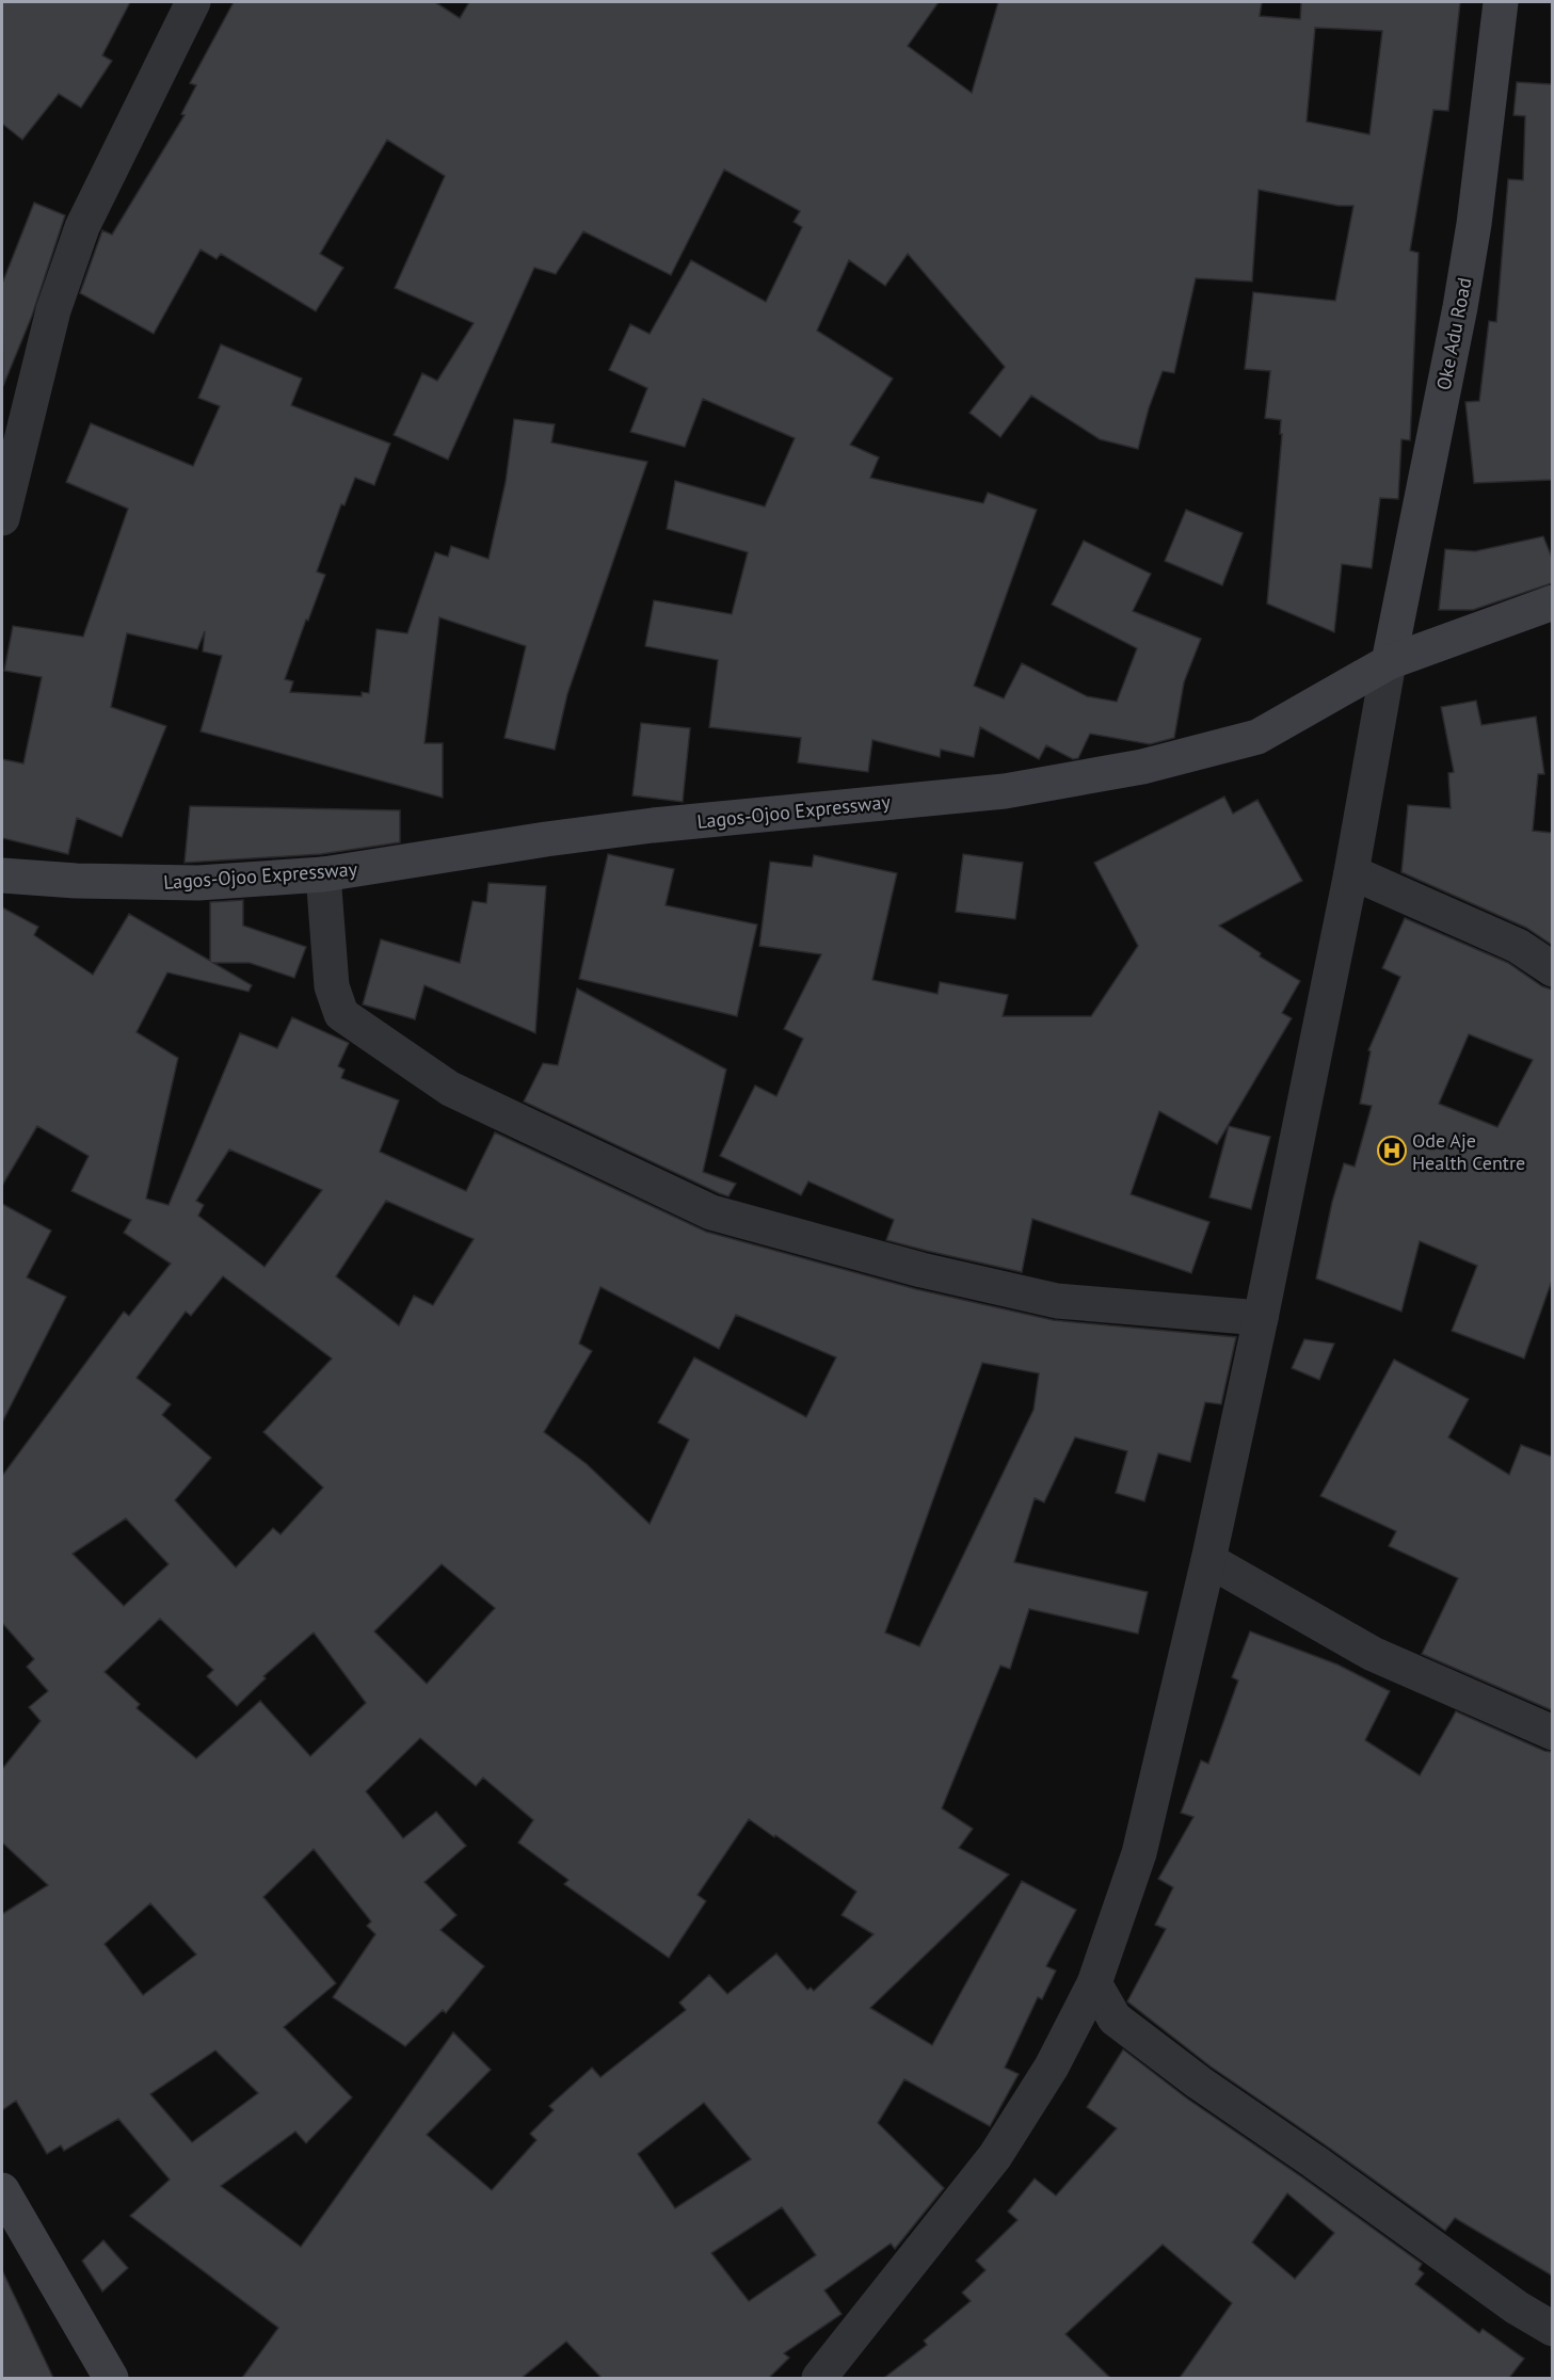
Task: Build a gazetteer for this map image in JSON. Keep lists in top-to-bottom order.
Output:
{
  "streets": {
    "main road": ["Oke Adu Road", "Lagos-Ojoo Expressway"]
  },
  "crossings": [
    ["Oke Adu Road", "Lagos-Ojoo Expressway"]
  ],
  "places": {
    "hospital": ["Ode Aje Health Centre"]
  }
}
